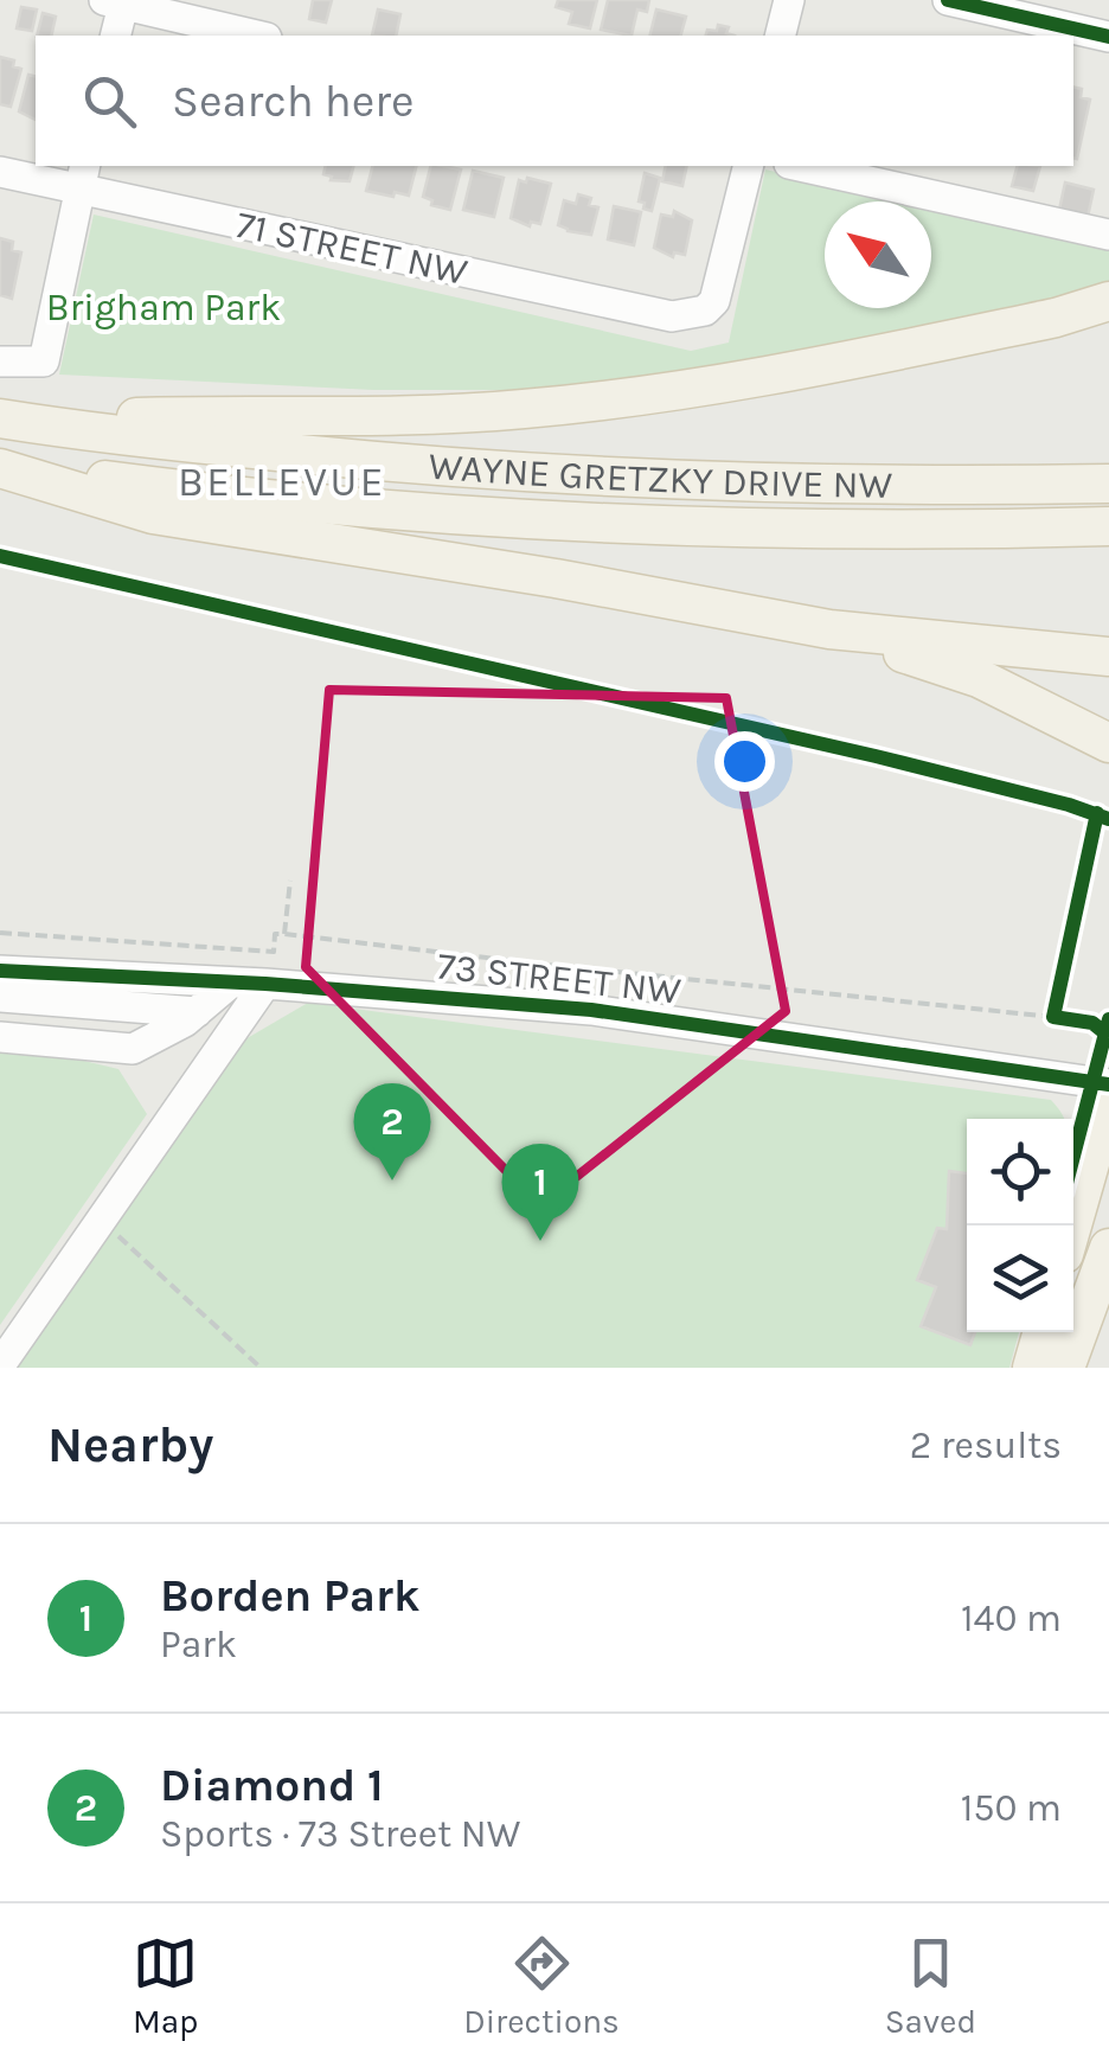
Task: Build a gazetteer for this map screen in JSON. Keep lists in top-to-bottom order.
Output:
{
  "streets": {
    "main road": ["WAYNE GRETZKY DRIVE NW"],
    "street": ["71 STREET NW", "73 STREET NW"]
  },
  "districts": ["BELLEVUE"],
  "parks": ["Brigham Park"],
  "north": "top left",
  "page": {
    "search": "Search here",
    "pins": ["2", "1"],
    "heading": ["Nearby", "2 results"],
    "list": [
      {
        "mark": "1",
        "name": "Borden Park",
        "note": "Park",
        "value": "140 m"
      },
      {
        "mark": "2",
        "name": "Diamond 1",
        "note": "Sports · 73 Street NW",
        "value": "150 m"
      }
    ],
    "nav": ["Map", "Directions", "Saved"]
  }
}
